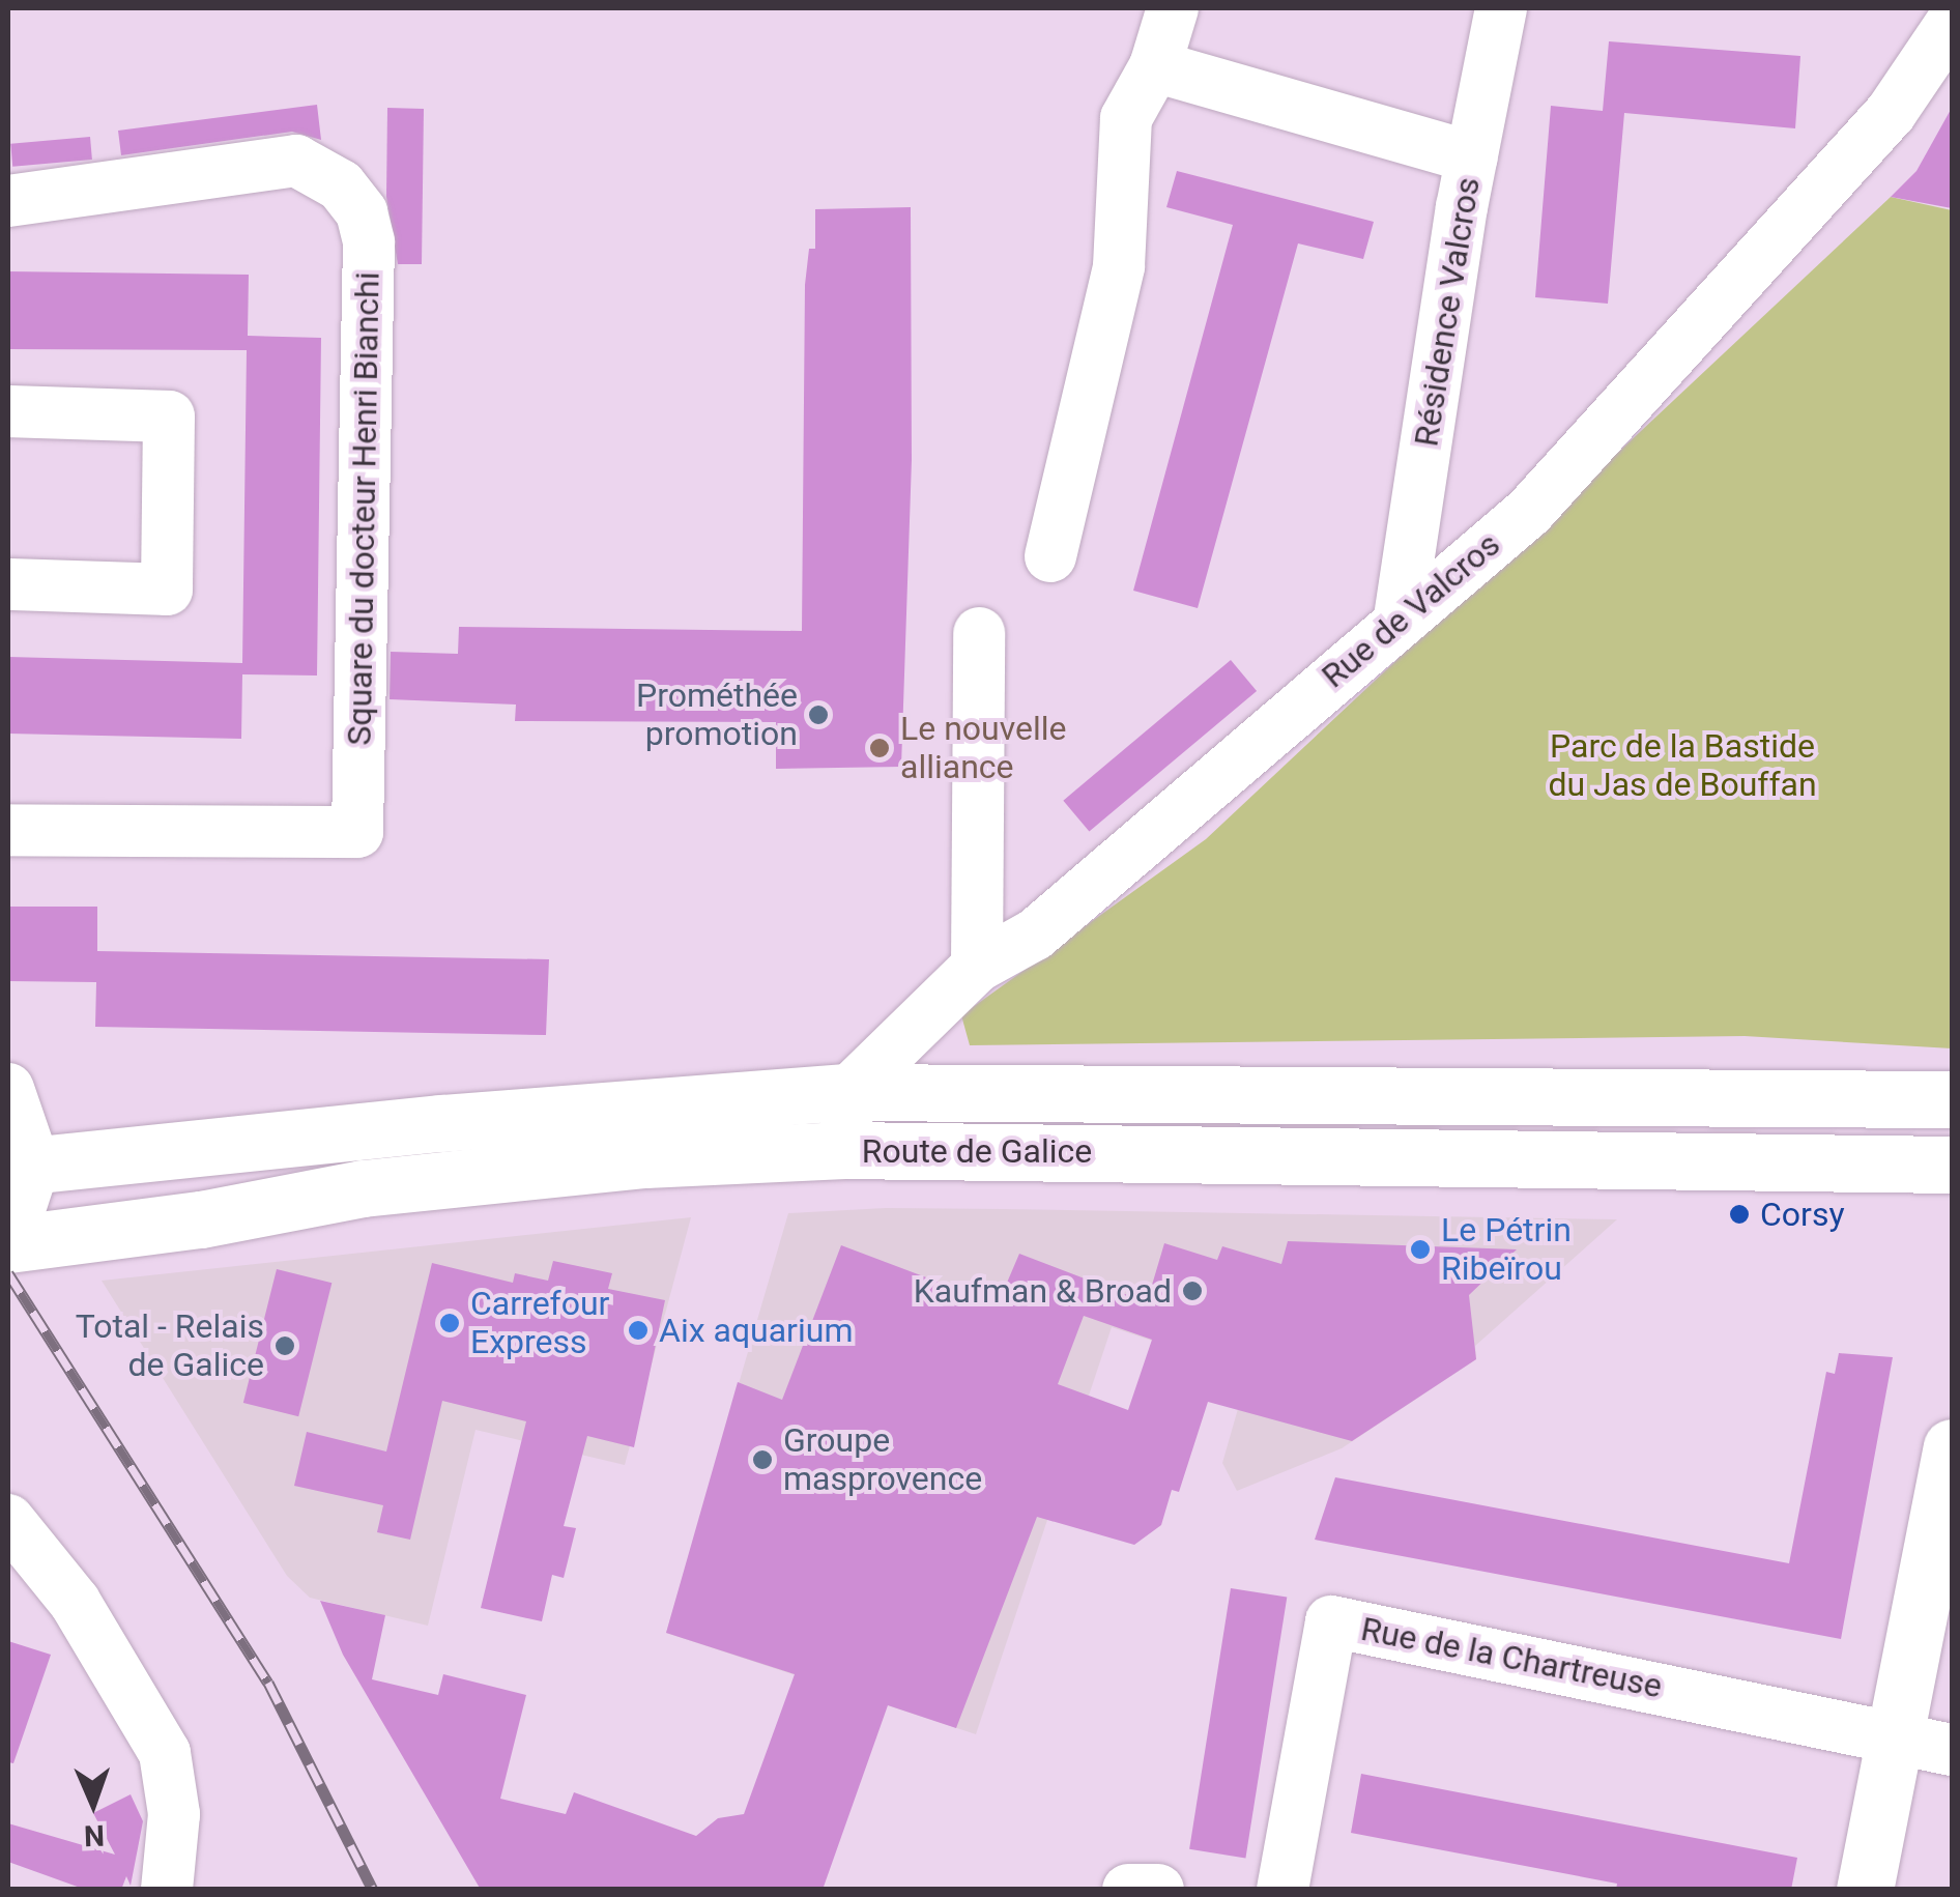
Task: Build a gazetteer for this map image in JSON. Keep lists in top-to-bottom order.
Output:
{
  "streets": {
    "main road": ["Route de Galice"],
    "street": [
      "Résidence Valcros",
      "Square du docteur Henri Bianchi",
      "Rue de Valcros",
      "Rue de la Chartreuse"
    ]
  },
  "crossings": [
    ["Résidence Valcros", "Rue de Valcros"],
    ["Rue de Valcros", "Route de Galice"]
  ],
  "parks": ["Parc de la Bastide du Jas de Bouffan"],
  "places": [
    "Prométhée promotion",
    "Le nouvelle alliance",
    "Corsy",
    "Le Pétrin Ribeïrou",
    "Kaufman & Broad",
    "Carrefour Express",
    "Aix aquarium",
    "Total - Relais de Galice",
    "Groupe masprovence"
  ],
  "north": "bottom"
}
